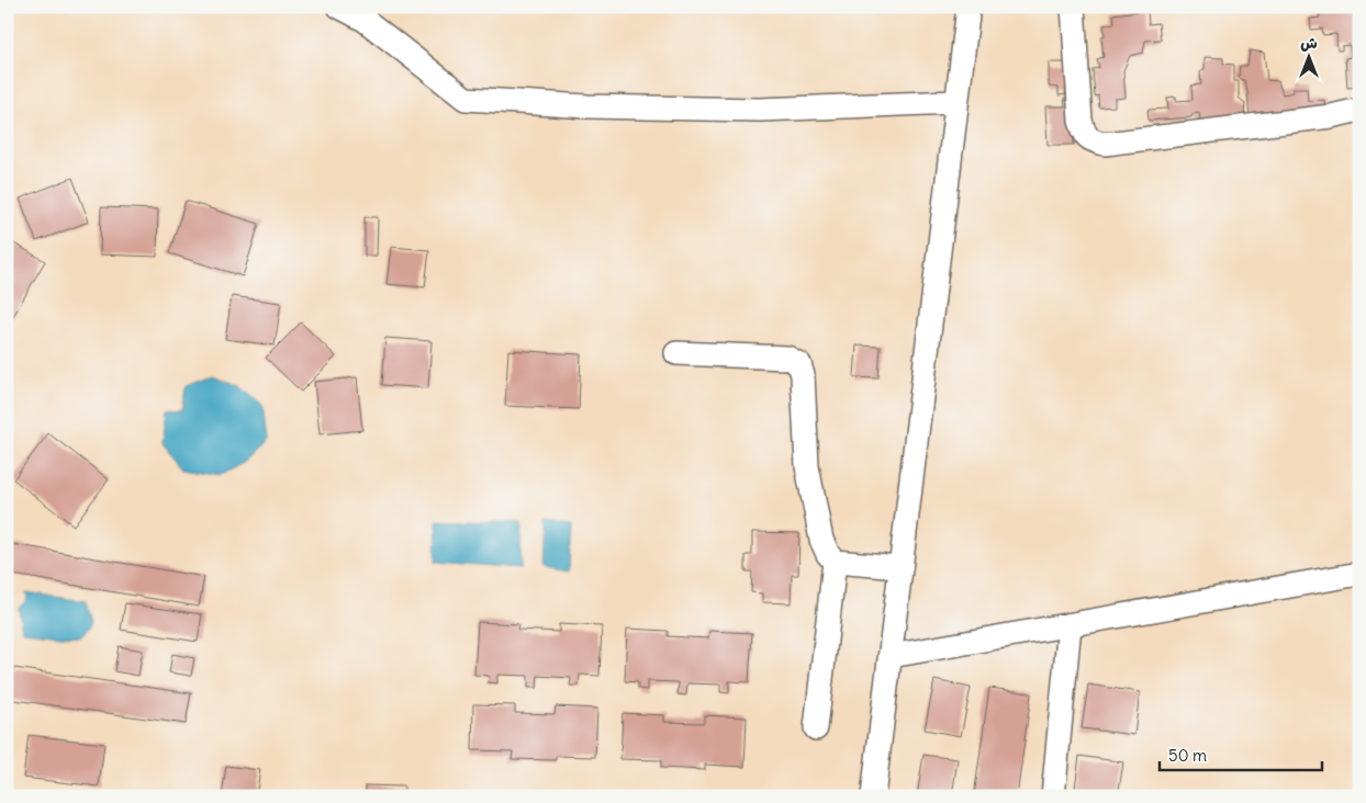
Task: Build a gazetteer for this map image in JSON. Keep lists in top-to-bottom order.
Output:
{
  "scale_bar": "50 m",
  "north": "top"
}
